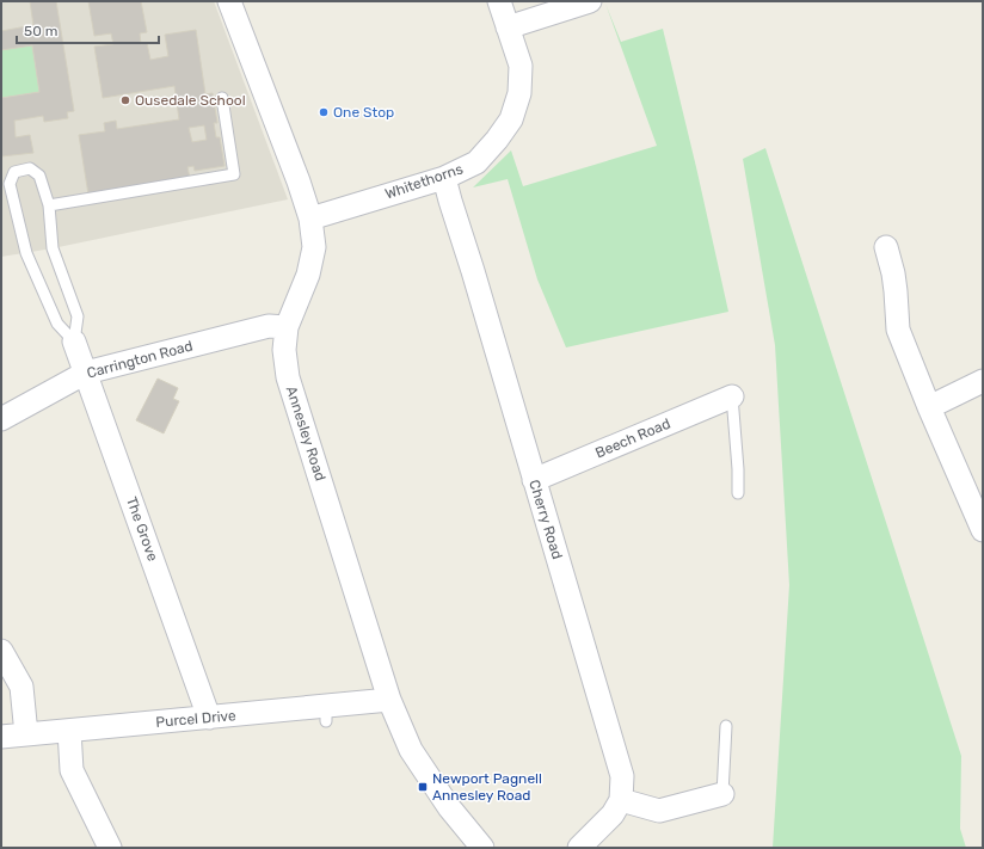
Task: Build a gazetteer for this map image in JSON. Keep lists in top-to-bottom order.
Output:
{
  "streets": {
    "street": [
      "Whitethorns",
      "Carrington Road",
      "Annesley Road",
      "Beech Road",
      "Cherry Road",
      "The Grove",
      "Purcel Drive"
    ]
  },
  "crossings": [
    ["Whitethorns", "Annesley Road"],
    ["Whitethorns", "Cherry Road"],
    ["Carrington Road", "Annesley Road"],
    ["Carrington Road", "The Grove"],
    ["Annesley Road", "Purcel Drive"],
    ["Beech Road", "Cherry Road"],
    ["The Grove", "Purcel Drive"]
  ],
  "places": {
    "other": ["Ousedale School", "One Stop"],
    "transit": ["Newport Pagnell Annesley Road"]
  },
  "scale_bar": "50 m"
}
